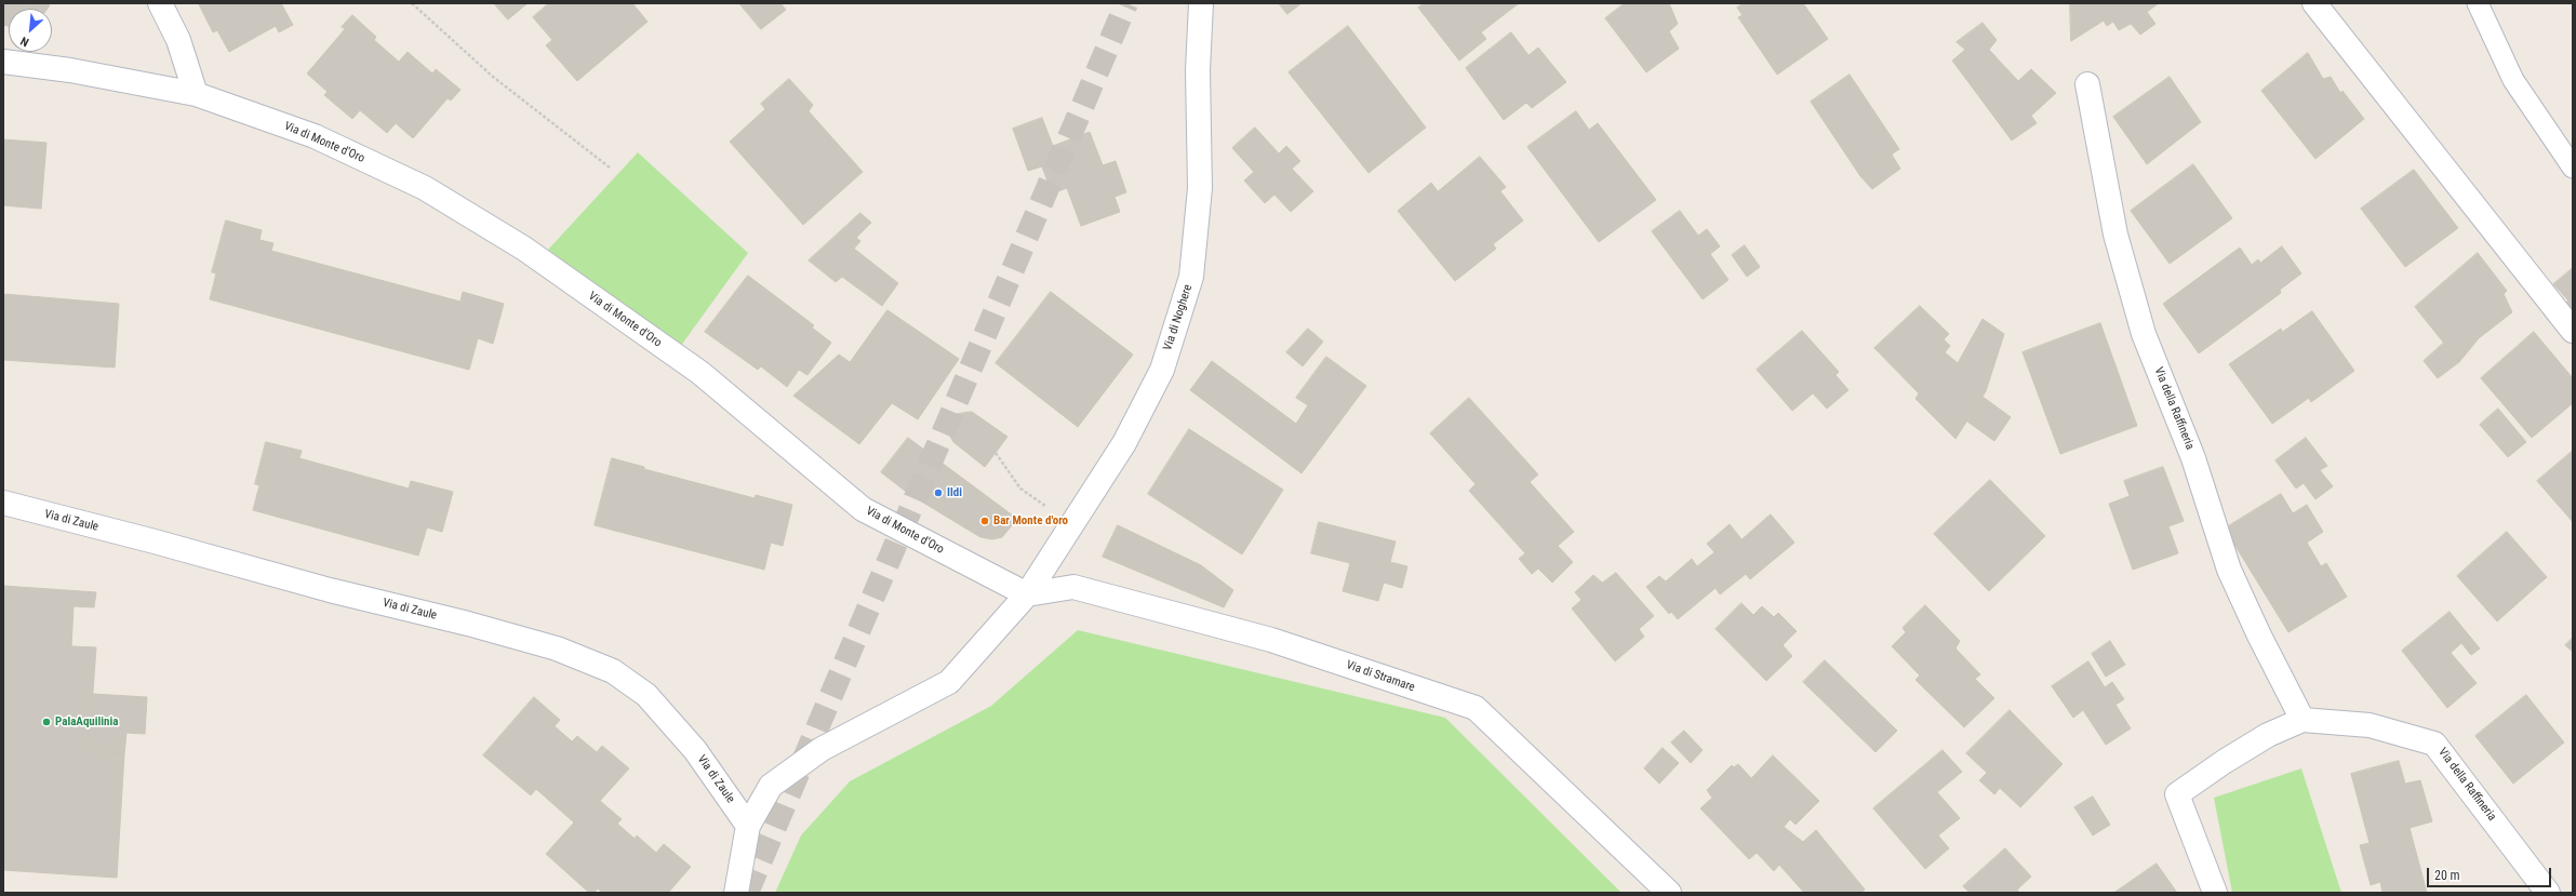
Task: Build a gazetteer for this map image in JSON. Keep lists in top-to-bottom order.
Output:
{
  "streets": {
    "street": [
      "Via di Monte d'Oro",
      "Via di Noghere",
      "Via della Raffineria",
      "Via di Zaule",
      "Via di Stramare"
    ]
  },
  "crossings": [
    ["Via di Monte d'Oro", "Via di Noghere"],
    ["Via di Monte d'Oro", "Via di Stramare"],
    ["Via di Noghere", "Via di Stramare"]
  ],
  "places": ["Ildi", "Bar Monte d'oro", "PalaAquilinia"],
  "scale_bar": "20 m",
  "north": "bottom left"
}
